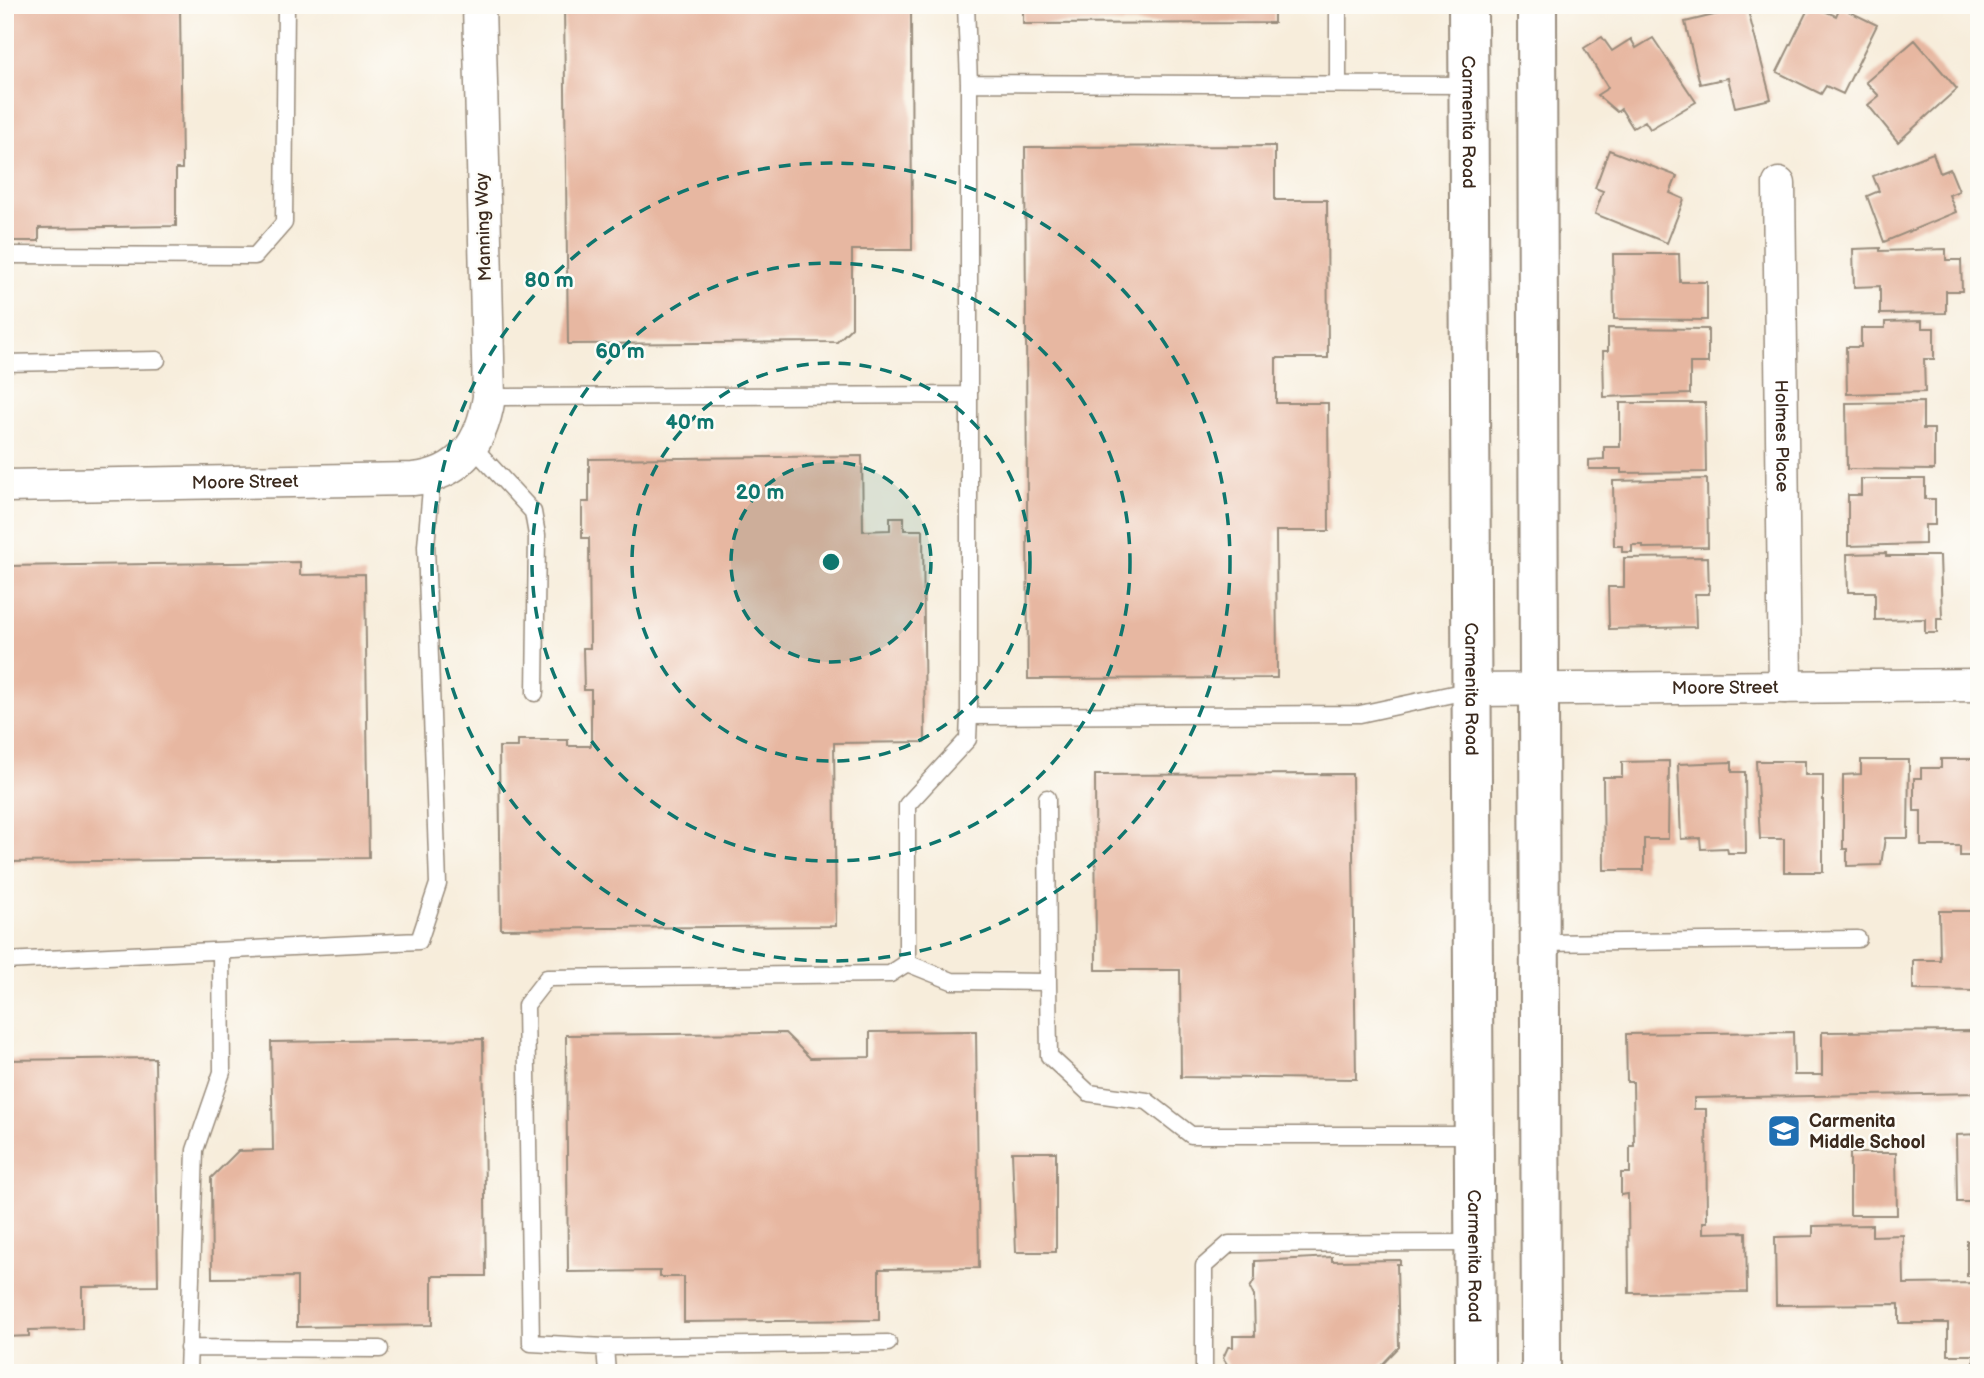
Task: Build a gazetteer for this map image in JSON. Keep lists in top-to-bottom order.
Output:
{
  "streets": {
    "main road": ["Carmenita Road"],
    "street": ["Manning Way", "Holmes Place", "Moore Street"]
  },
  "crossings": [
    ["Carmenita Road", "Moore Street"],
    ["Holmes Place", "Moore Street"]
  ],
  "places": {
    "school or university": ["Carmenita Middle School"]
  },
  "rings": [
    "80 m",
    "60 m",
    "40 m",
    "20 m"
  ]
}
